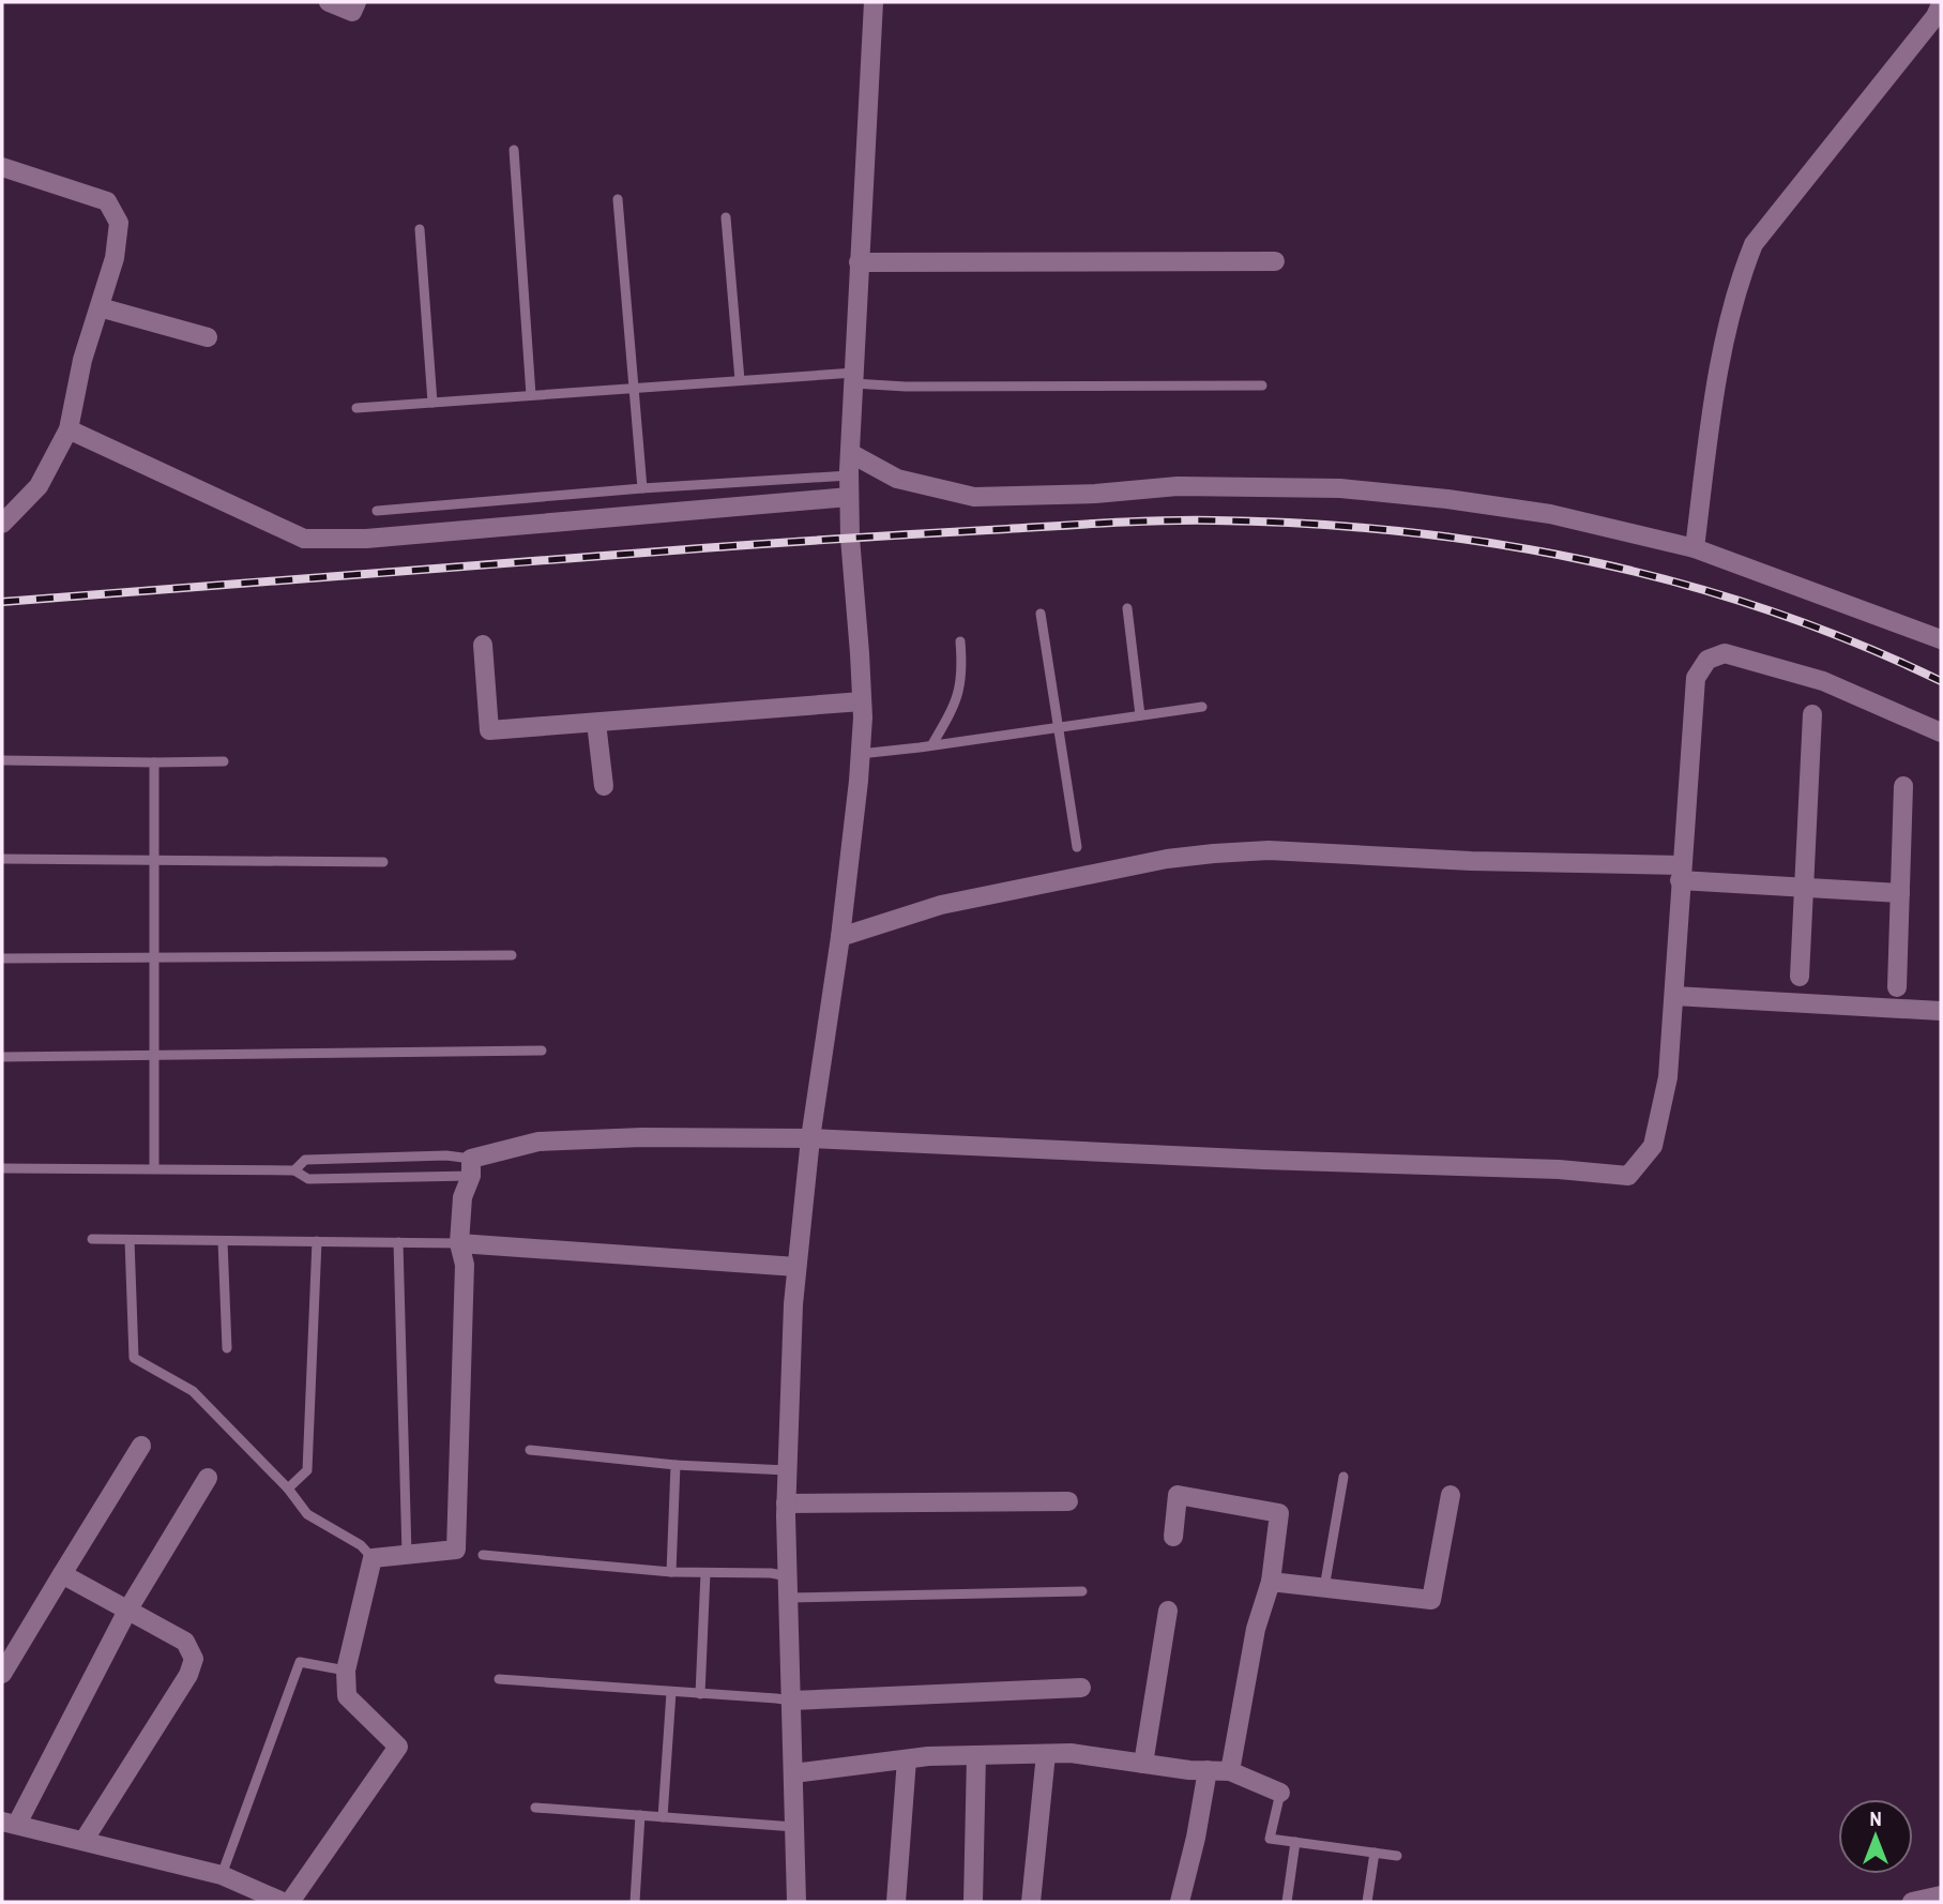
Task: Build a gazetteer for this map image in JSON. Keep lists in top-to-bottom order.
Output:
{
  "north": "top"
}
